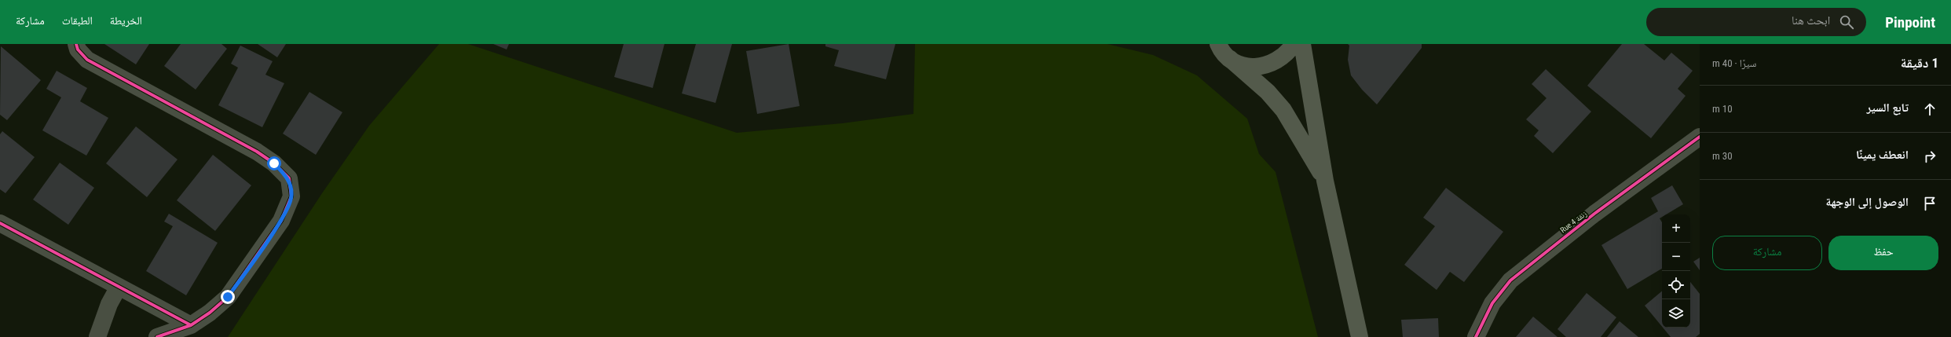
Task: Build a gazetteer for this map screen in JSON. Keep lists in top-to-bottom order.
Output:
{
  "streets": {
    "street": ["Rue 4 زنقة"]
  },
  "page": {
    "header": "Pinpoint",
    "search": "ابحث هنا",
    "nav": ["الخريطة", "الطبقات", "مشاركة"],
    "heading": ["1 دقيقة", "سيرًا · 40 m"],
    "list": [
      ["تابع السير", "10 m"],
      ["انعطف يمينًا", "30 m"],
      "الوصول إلى الوجهة"
    ],
    "map_buttons": ["+", "−"],
    "buttons": ["حفظ", "مشاركة"]
  }
}
